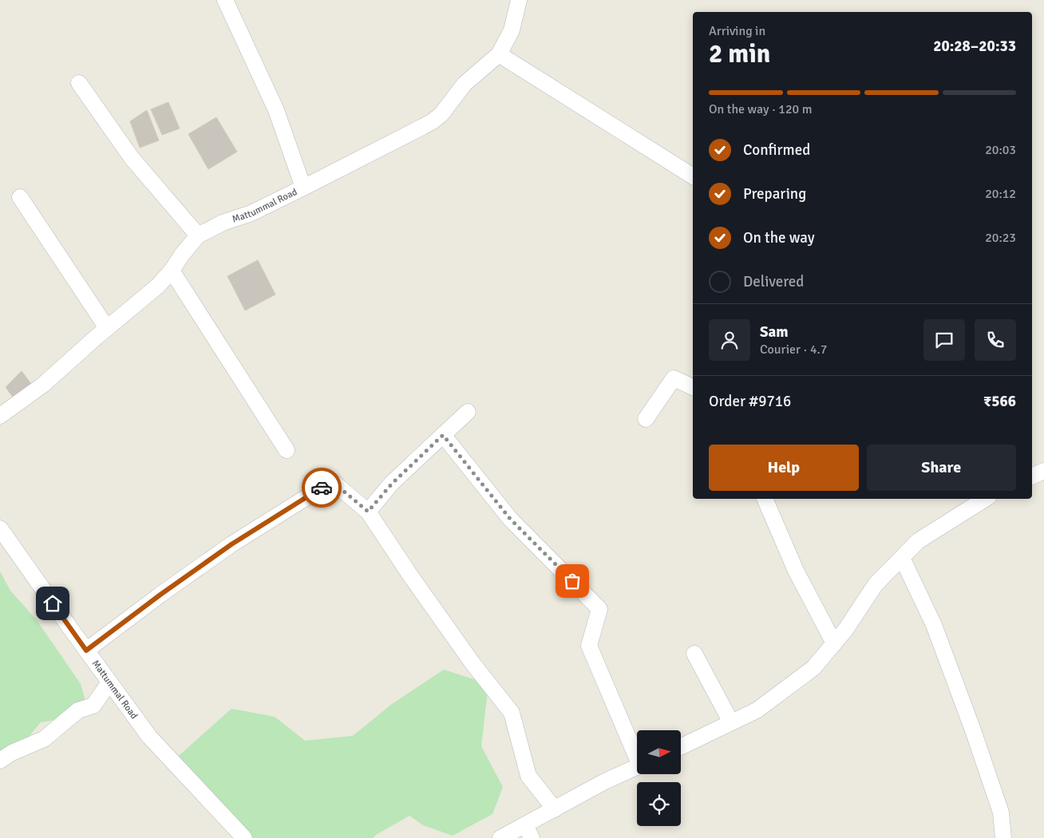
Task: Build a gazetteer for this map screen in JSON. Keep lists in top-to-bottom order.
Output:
{
  "streets": {
    "street": ["Mattummal Road"]
  },
  "north": "right",
  "page": {
    "heading": ["2 min", "Arriving in", "20:28–20:33"],
    "panel": [
      "Sam",
      "Courier · 4.7",
      "Order #9716",
      "₹566"
    ],
    "bar": "On the way · 120 m",
    "list": [
      ["Confirmed", "20:03"],
      ["Preparing", "20:12"],
      ["On the way", "20:23"],
      "Delivered"
    ],
    "buttons": ["Help", "Share"]
  }
}
